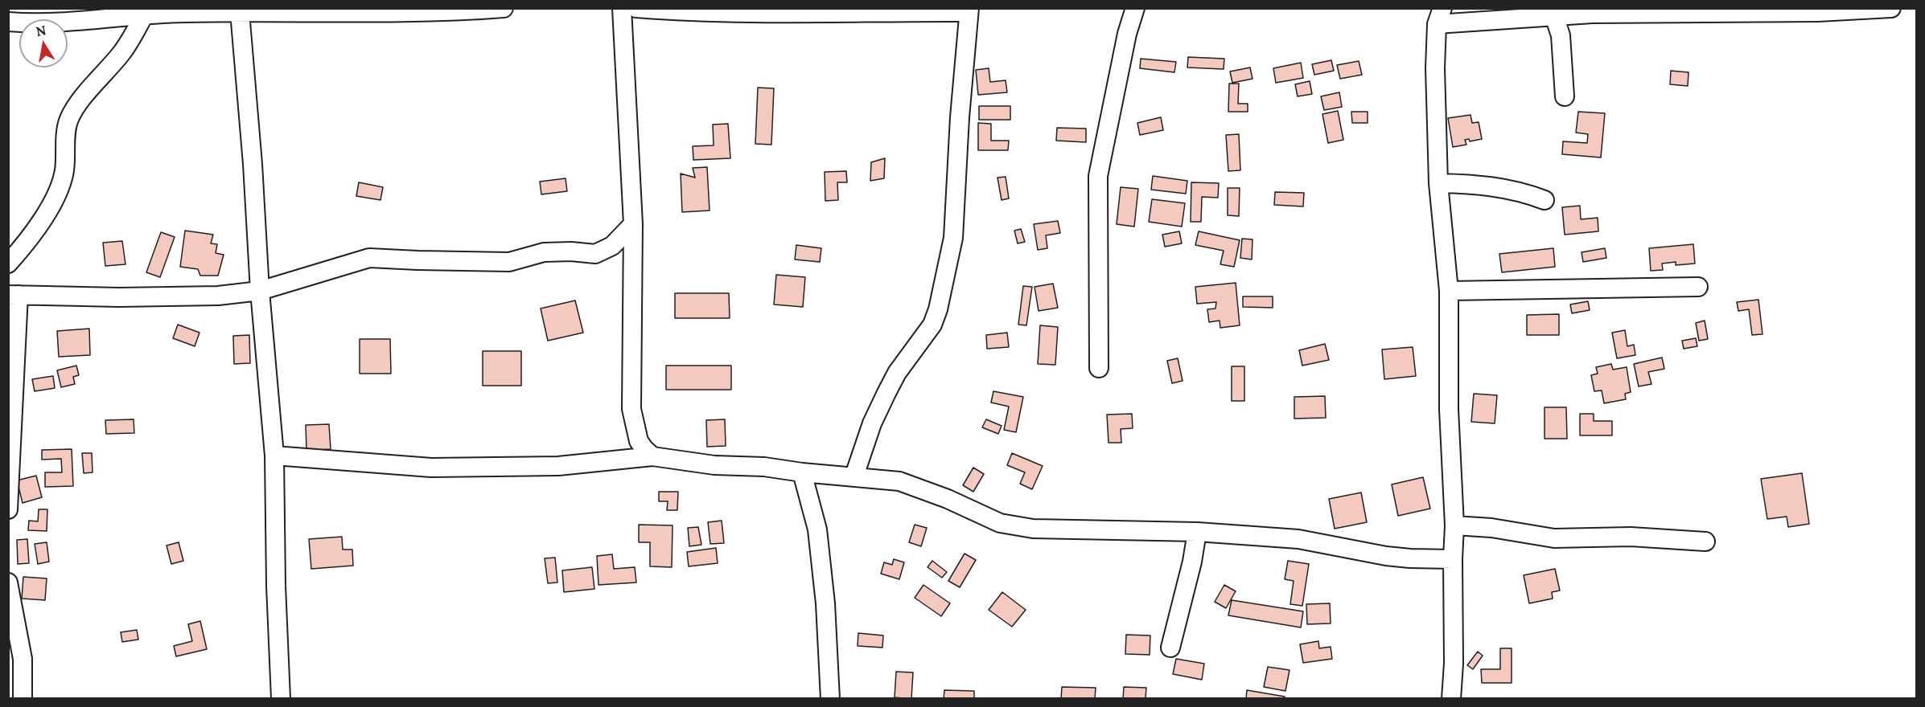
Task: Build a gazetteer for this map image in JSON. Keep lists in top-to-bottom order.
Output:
{
  "north": "top"
}
